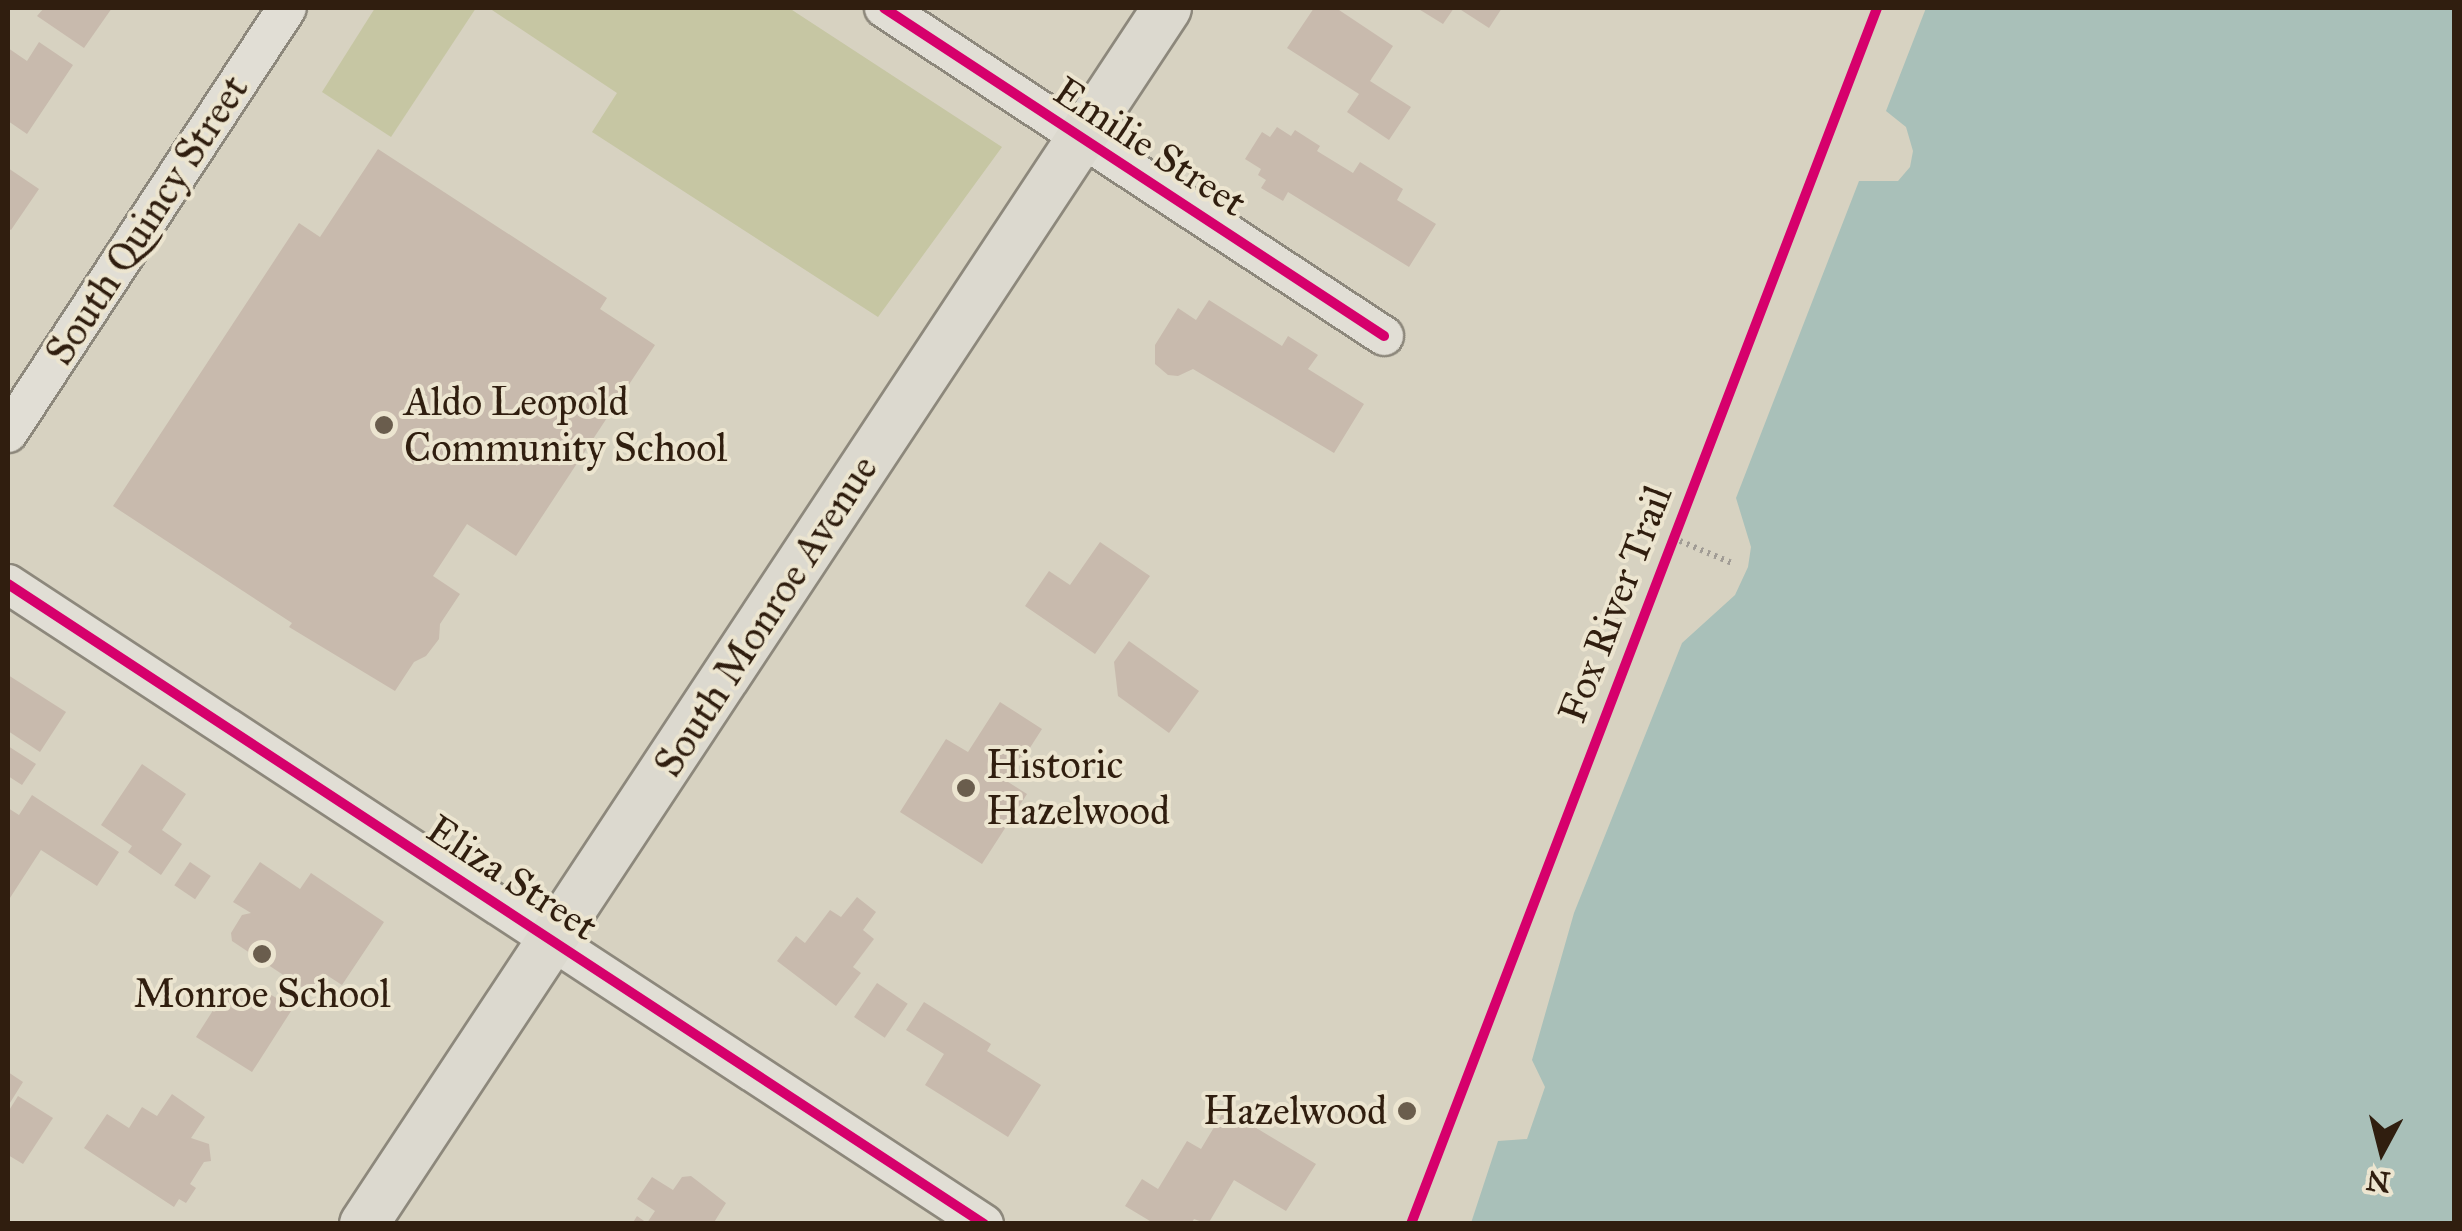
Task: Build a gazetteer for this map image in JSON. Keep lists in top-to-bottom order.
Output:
{
  "streets": {
    "main road": ["South Monroe Avenue"],
    "street": ["Emilie Street", "South Quincy Street", "Eliza Street"],
    "cycle path": ["Fox River Trail"]
  },
  "crossings": [
    ["Emilie Street", "South Monroe Avenue"],
    ["South Monroe Avenue", "Eliza Street"]
  ],
  "places": [
    "Aldo Leopold Community School",
    "Historic Hazelwood",
    "Monroe School",
    "Hazelwood"
  ],
  "north": "bottom"
}
